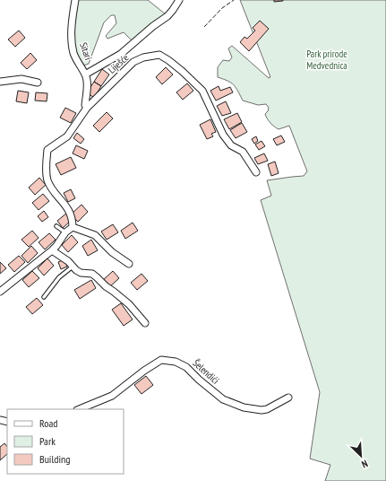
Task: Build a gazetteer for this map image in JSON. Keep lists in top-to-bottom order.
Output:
{
  "streets": {
    "street": ["Sitari", "Liješće", "Šelendići"]
  },
  "crossings": [
    ["Sitari", "Liješće"]
  ],
  "parks": ["Park prirode Medvednica"],
  "legend": ["Road", "Park", "Building"],
  "north": "bottom right"
}
